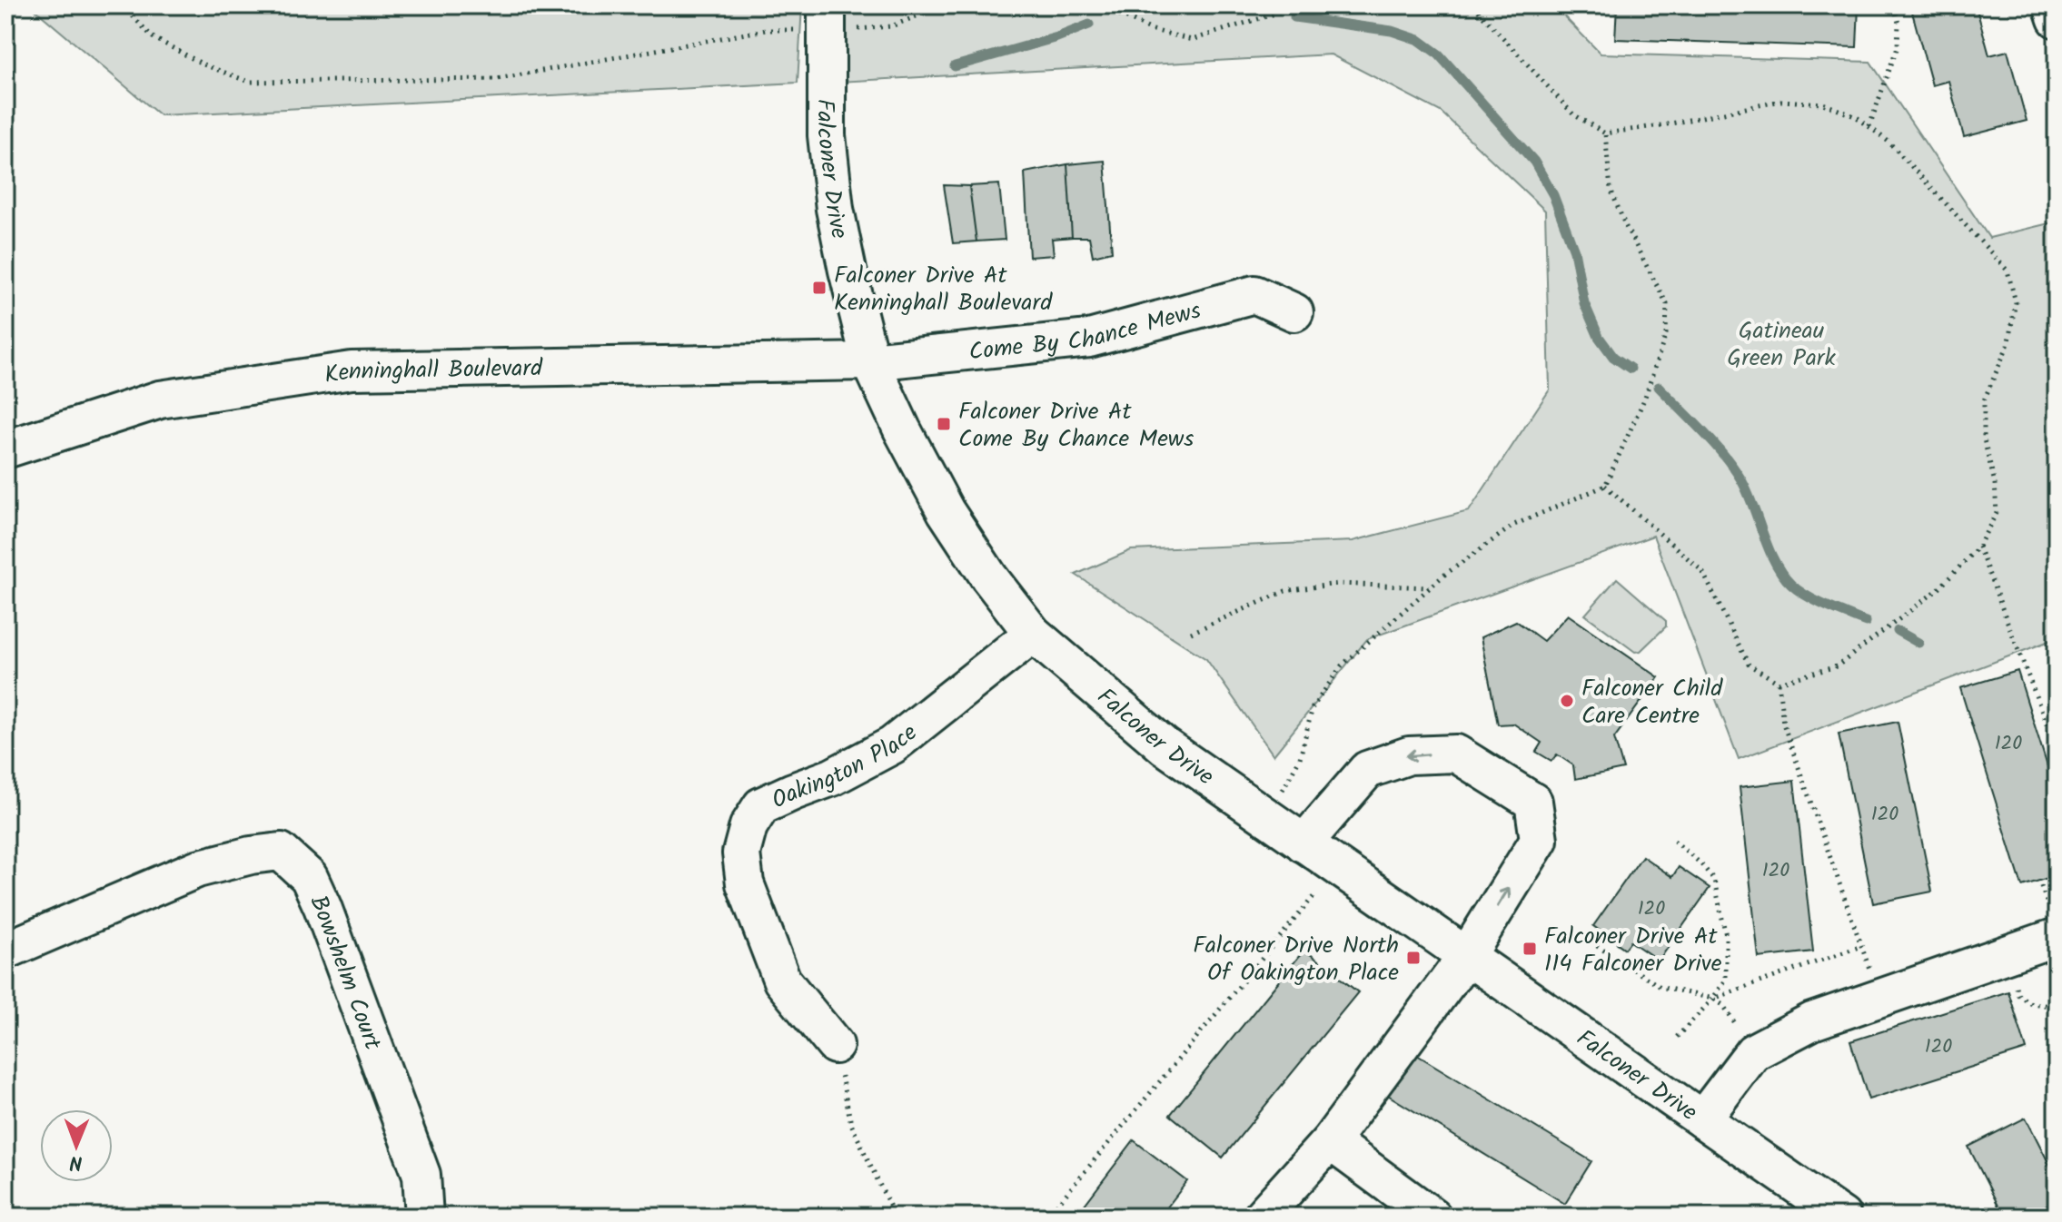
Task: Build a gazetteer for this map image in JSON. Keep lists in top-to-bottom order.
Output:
{
  "streets": {
    "street": [
      "Falconer Drive",
      "Come By Chance Mews",
      "Kenninghall Boulevard",
      "Oakington Place",
      "Bowshelm Court"
    ]
  },
  "crossings": [
    ["Falconer Drive", "Come By Chance Mews"],
    ["Falconer Drive", "Kenninghall Boulevard"],
    ["Falconer Drive", "Oakington Place"],
    ["Come By Chance Mews", "Kenninghall Boulevard"]
  ],
  "parks": ["Gatineau Green Park"],
  "places": {
    "transit": [
      "Falconer Drive At Kenninghall Boulevard",
      "Falconer Drive At Come By Chance Mews",
      "Falconer Drive At 114 Falconer Drive",
      "Falconer Drive North Of Oakington Place"
    ],
    "other": ["Falconer Child Care Centre"]
  },
  "house_numbers": [
    "120",
    "120",
    "120",
    "120",
    "120"
  ],
  "north": "bottom"
}
